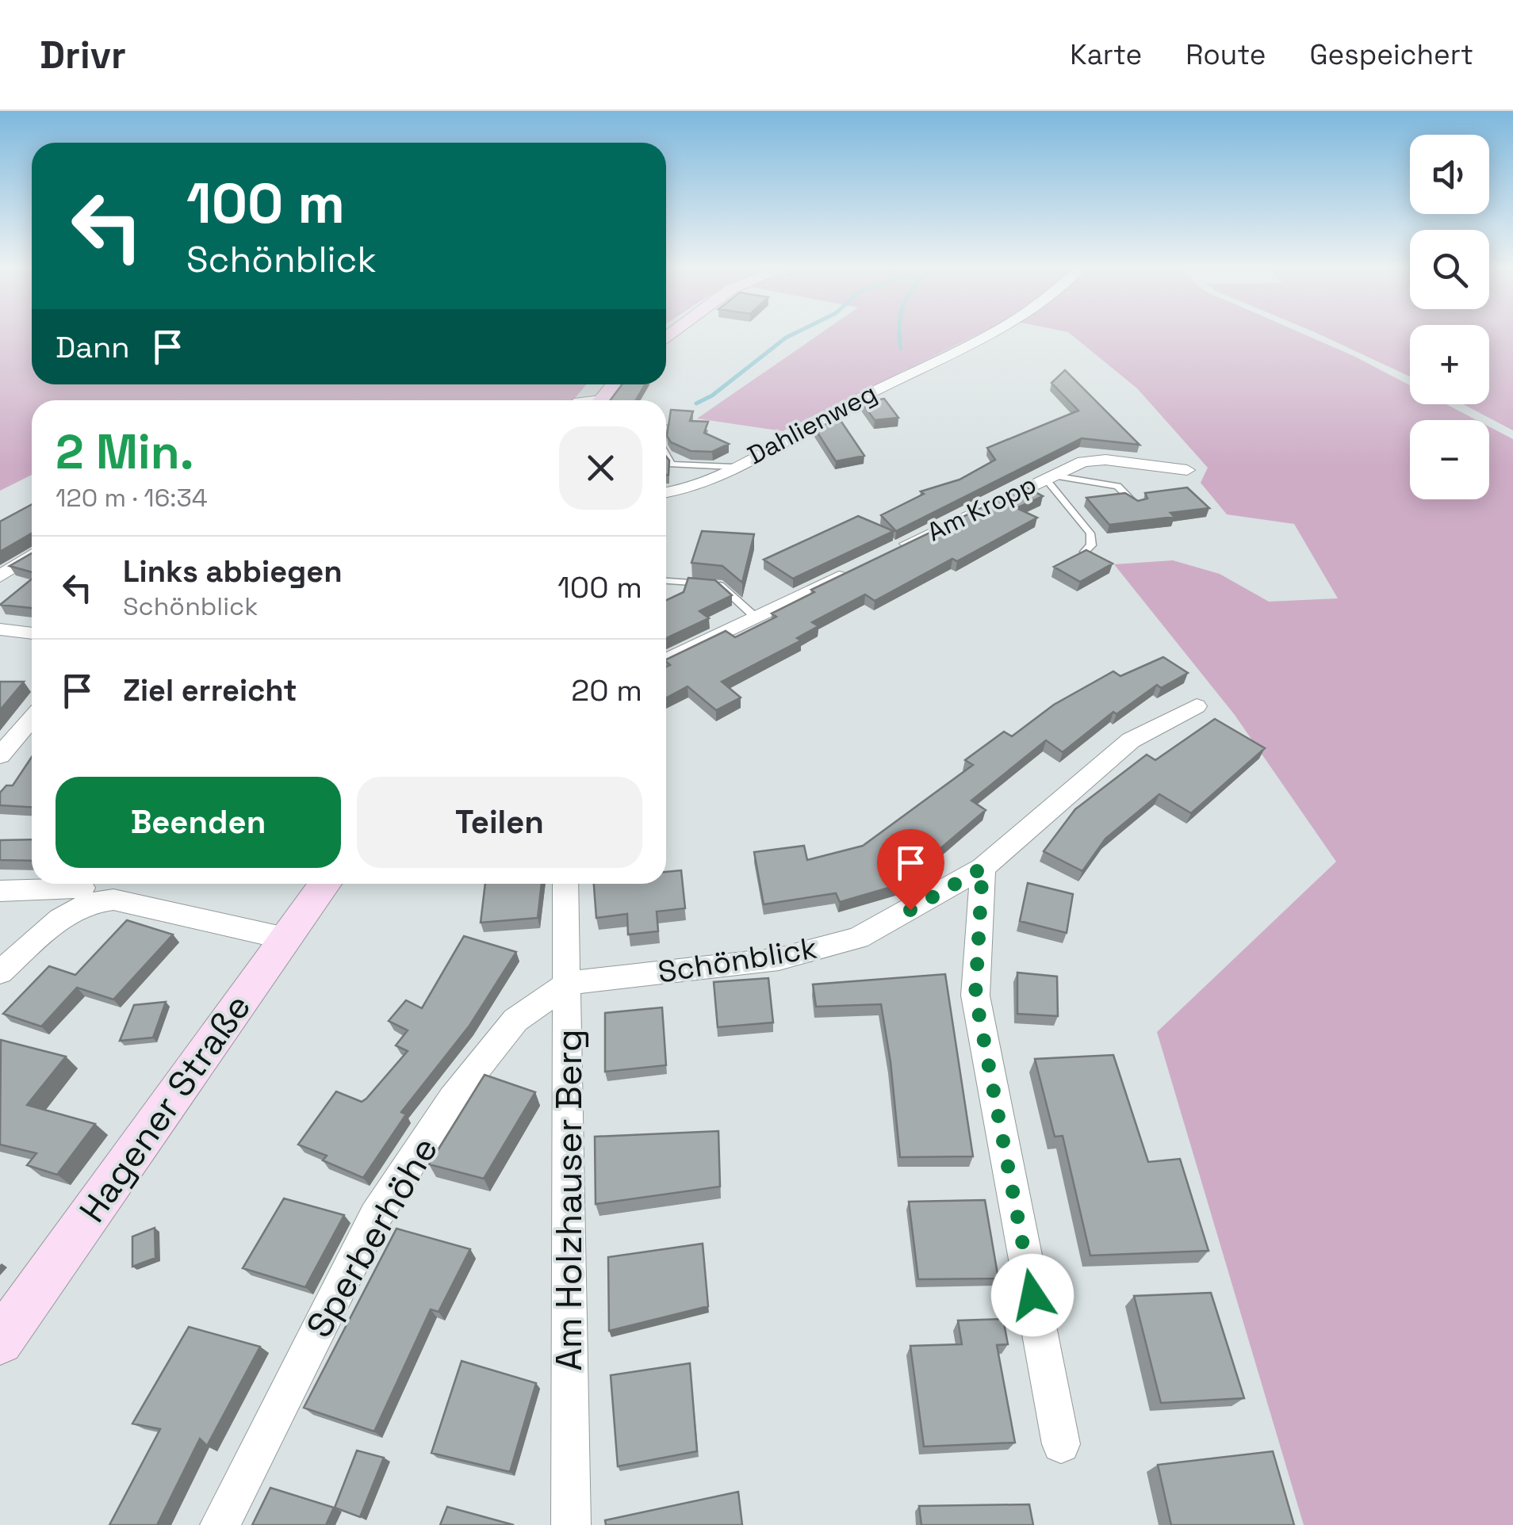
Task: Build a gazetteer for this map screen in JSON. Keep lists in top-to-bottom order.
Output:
{
  "streets": {
    "main road": ["Hagener Straße"],
    "street": [
      "Dahlienweg",
      "Am Kropp",
      "Schönblick",
      "Am Holzhauser Berg",
      "Sperberhöhe"
    ]
  },
  "crossings": [
    ["Schönblick", "Am Holzhauser Berg"],
    ["Schönblick", "Sperberhöhe"],
    ["Am Holzhauser Berg", "Sperberhöhe"]
  ],
  "page": {
    "header": "Drivr",
    "nav": ["Karte", "Route", "Gespeichert"],
    "map_buttons": ["+", "−"],
    "turn": ["100 m", "Schönblick"],
    "then": "Dann",
    "heading": ["2 Min.", "120 m · 16:34"],
    "list": [
      {
        "name": "Links abbiegen",
        "note": "Schönblick",
        "value": "100 m"
      },
      {
        "name": "Ziel erreicht",
        "value": "20 m"
      }
    ],
    "buttons": ["Beenden", "Teilen"]
  }
}
